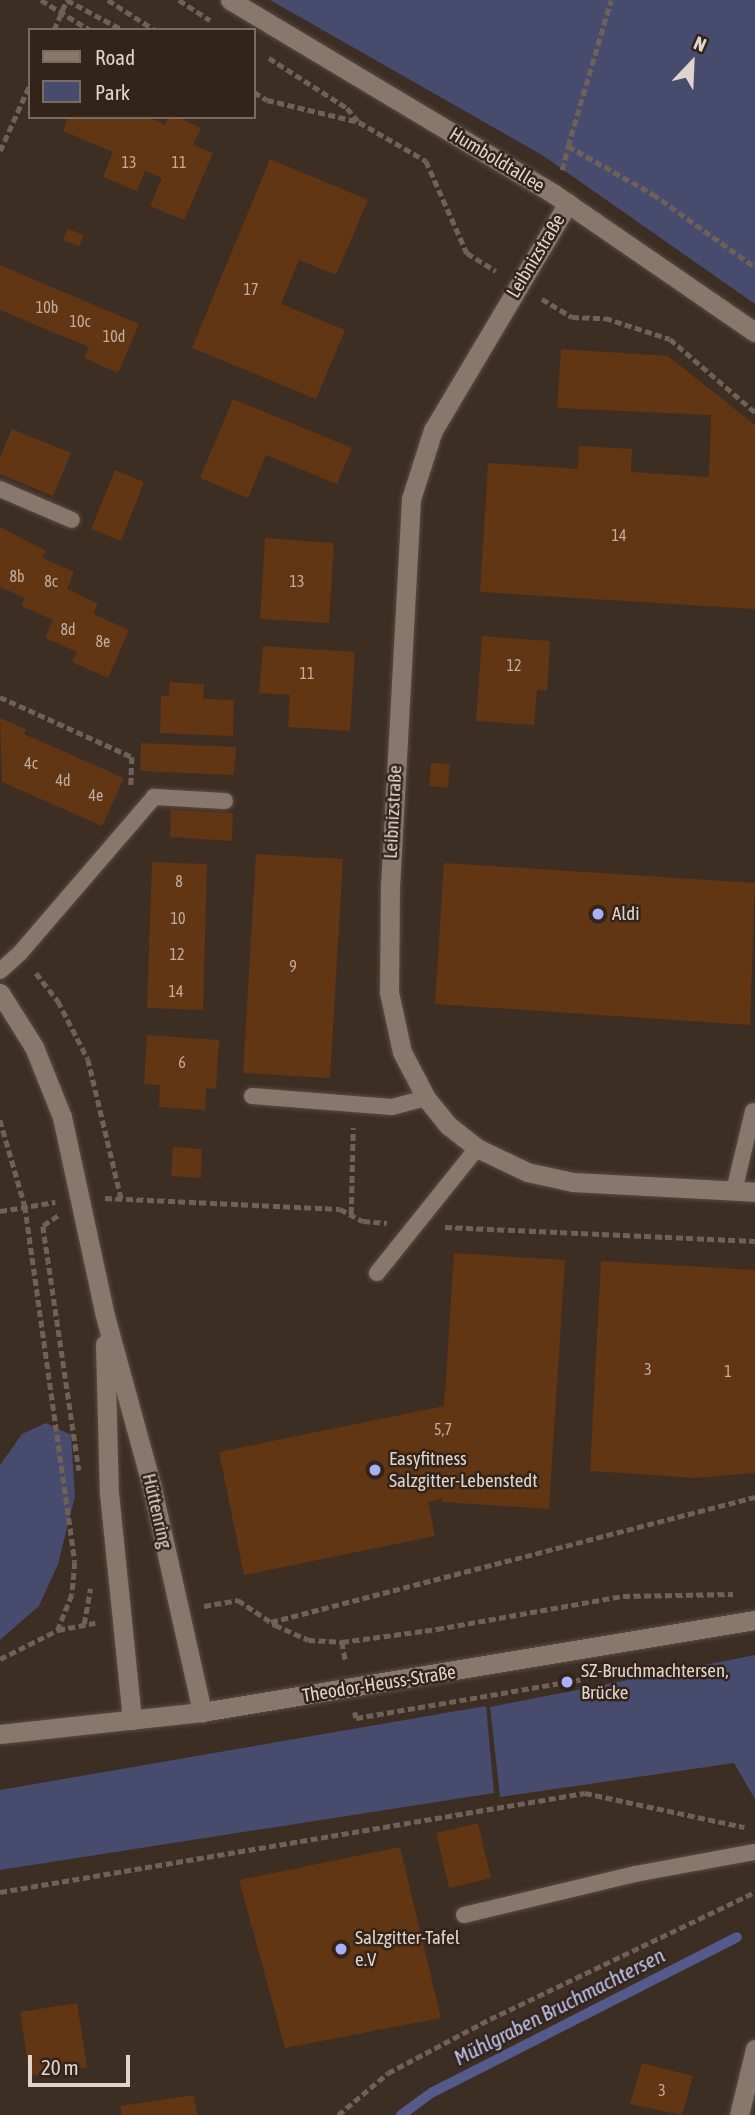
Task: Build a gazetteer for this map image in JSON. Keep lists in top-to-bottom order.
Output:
{
  "streets": {
    "street": [
      "Humboldtallee",
      "Leibnizstraße",
      "Hüttenring",
      "Theodor-Heuss-Straße"
    ]
  },
  "crossings": [
    ["Humboldtallee", "Leibnizstraße"],
    ["Hüttenring", "Theodor-Heuss-Straße"]
  ],
  "water": ["Mühlgraben Bruchmachtersen"],
  "places": [
    "Aldi",
    "Easyfitness Salzgitter-Lebenstedt",
    "SZ-Bruchmachtersen, Brücke",
    "Salzgitter-Tafel e.V"
  ],
  "house_numbers": [
    "13",
    "11",
    "17",
    "10b",
    "10c",
    "10d",
    "14",
    "8b",
    "8c",
    "13",
    "8d",
    "8e",
    "12",
    "11",
    "4c",
    "4d",
    "4e",
    "8",
    "10",
    "12",
    "9",
    "14",
    "6",
    "3",
    "1",
    "5,7",
    "3"
  ],
  "legend": ["Road", "Park"],
  "scale_bar": "20 m",
  "north": "top right"
}
